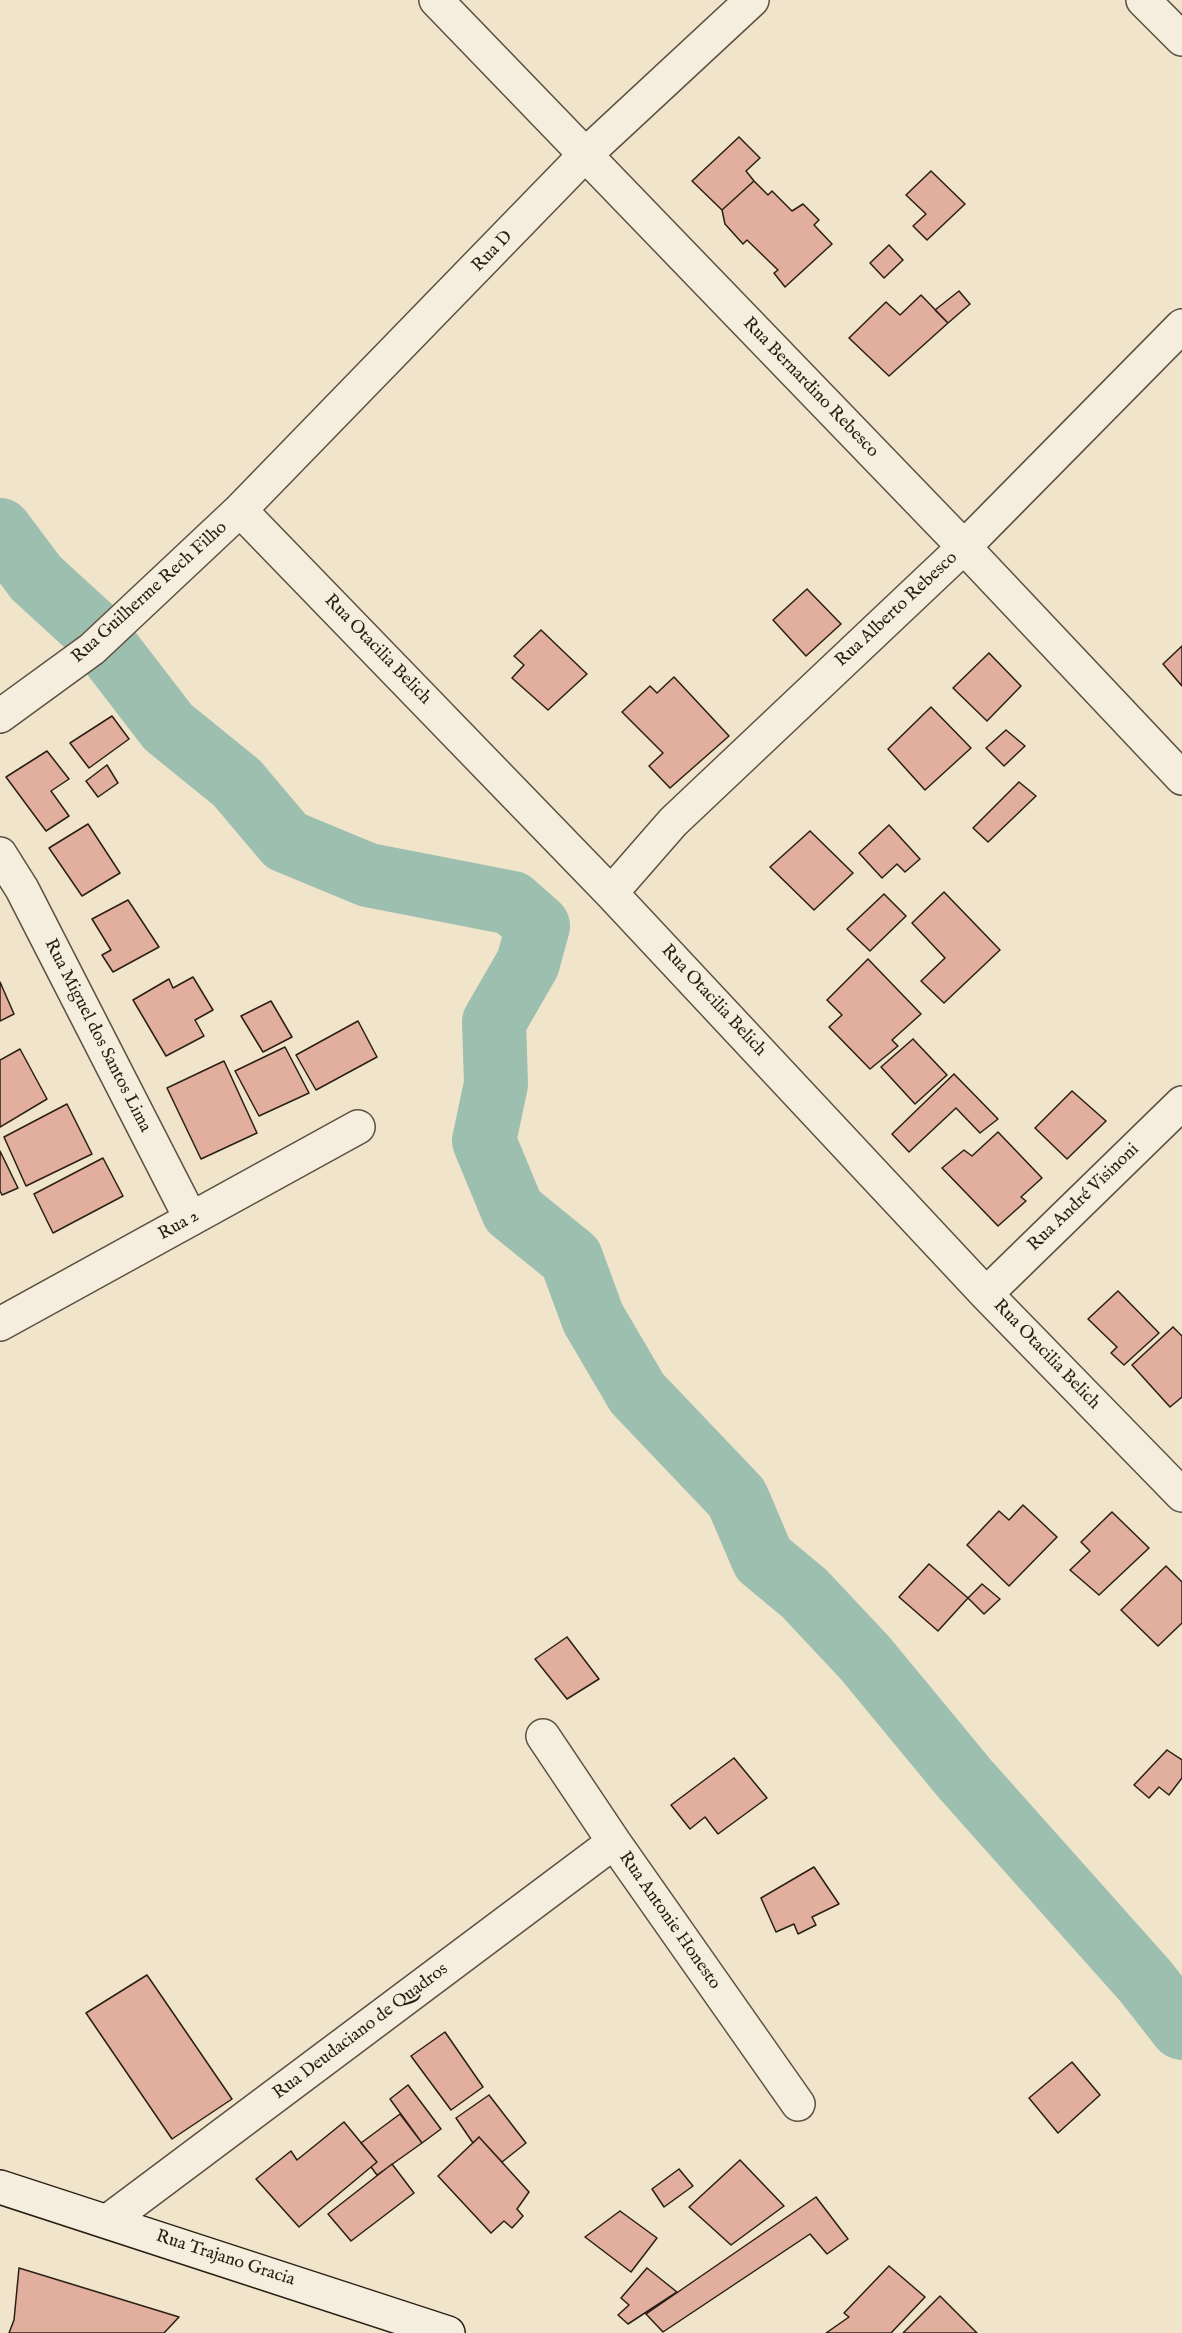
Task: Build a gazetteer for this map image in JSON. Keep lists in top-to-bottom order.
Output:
{
  "streets": {
    "street": [
      "Rua D",
      "Rua Bernardino Rebesco",
      "Rua Guilherme Rech Filho",
      "Rua Alberto Rebesco",
      "Rua Otacilia Belich",
      "Rua Miguel dos Santos Lima",
      "Rua André Visinoni",
      "Rua 2",
      "Rua Antonie Honesto",
      "Rua Deudaciano de Quadros",
      "Rua Trajano Gracia"
    ]
  },
  "crossings": [
    ["Rua D", "Rua Bernardino Rebesco"],
    ["Rua D", "Rua Guilherme Rech Filho"],
    ["Rua D", "Rua Otacilia Belich"],
    ["Rua Bernardino Rebesco", "Rua Alberto Rebesco"],
    ["Rua Guilherme Rech Filho", "Rua Otacilia Belich"],
    ["Rua Alberto Rebesco", "Rua Otacilia Belich"],
    ["Rua Otacilia Belich", "Rua André Visinoni"],
    ["Rua Miguel dos Santos Lima", "Rua 2"],
    ["Rua Antonie Honesto", "Rua Deudaciano de Quadros"],
    ["Rua Deudaciano de Quadros", "Rua Trajano Gracia"]
  ]
}
